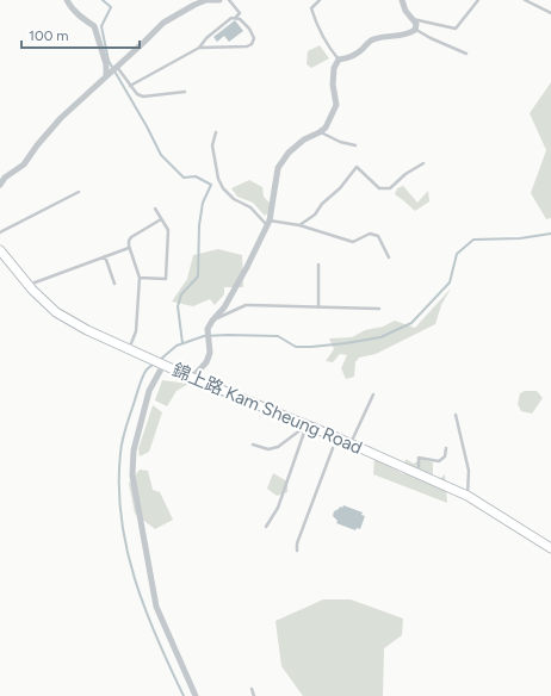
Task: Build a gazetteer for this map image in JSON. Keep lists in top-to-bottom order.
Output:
{
  "streets": {
    "main road": ["錦上路 Kam Sheung Road"]
  },
  "scale_bar": "100 m"
}
